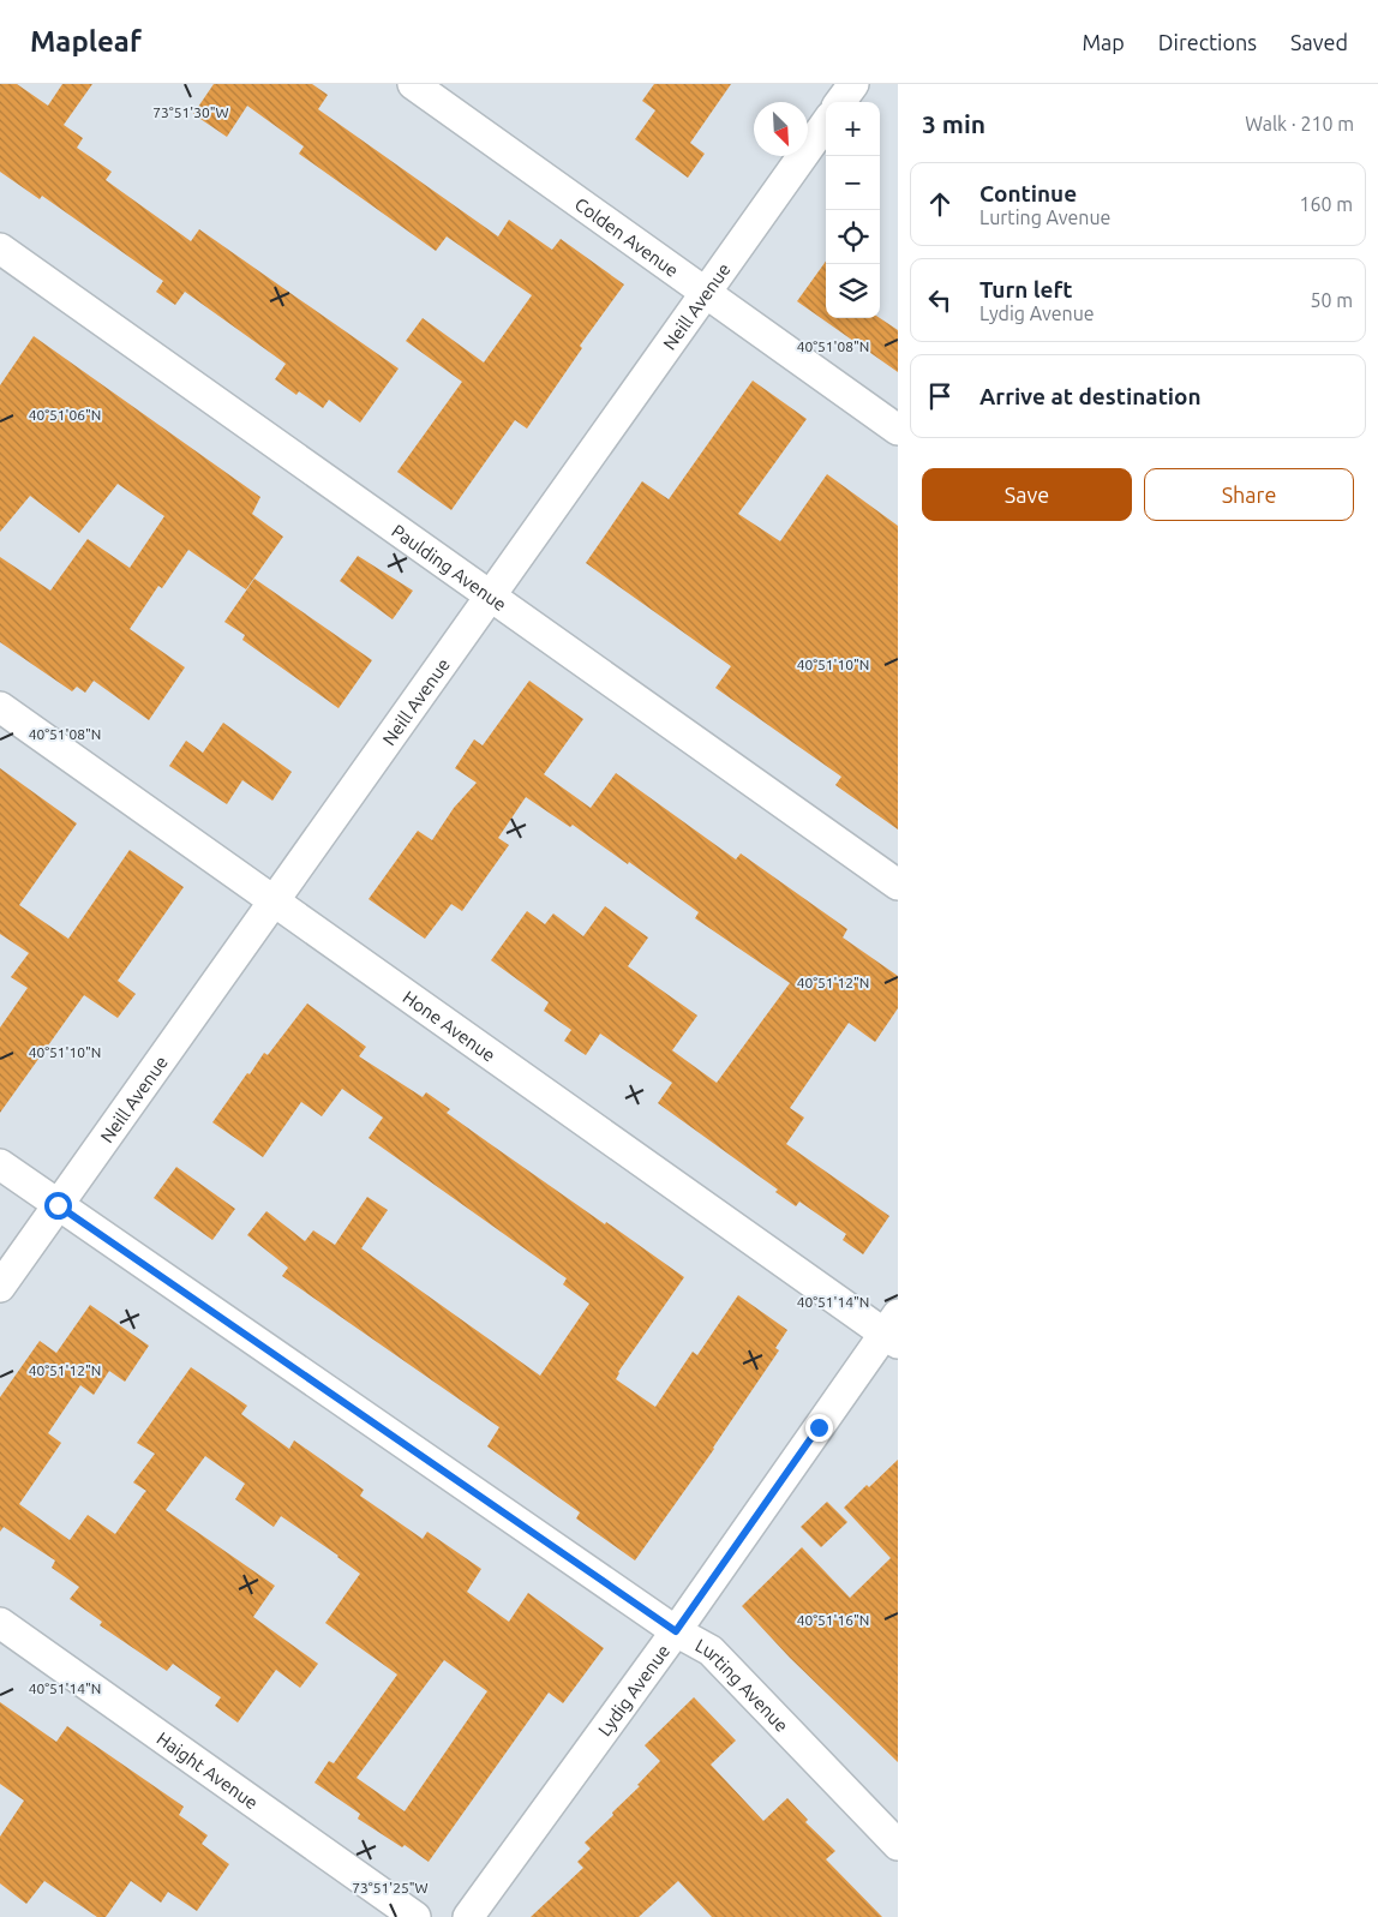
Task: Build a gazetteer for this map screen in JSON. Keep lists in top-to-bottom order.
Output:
{
  "streets": {
    "street": [
      "Colden Avenue",
      "Neill Avenue",
      "Paulding Avenue",
      "Hone Avenue",
      "Lurting Avenue",
      "Lydig Avenue",
      "Haight Avenue"
    ]
  },
  "crossings": [
    ["Colden Avenue", "Neill Avenue"],
    ["Neill Avenue", "Paulding Avenue"],
    ["Neill Avenue", "Hone Avenue"],
    ["Neill Avenue", "Lurting Avenue"],
    ["Hone Avenue", "Lydig Avenue"],
    ["Lurting Avenue", "Lydig Avenue"]
  ],
  "north": "bottom right",
  "page": {
    "header": "Mapleaf",
    "nav": ["Map", "Directions", "Saved"],
    "heading": ["3 min", "Walk · 210 m"],
    "map_buttons": ["+", "−"],
    "list": [
      ["Continue", "Lurting Avenue", "160 m"],
      ["Turn left", "Lydig Avenue", "50 m"],
      "Arrive at destination"
    ],
    "buttons": ["Save", "Share"]
  },
  "coordinates": [
    "73°51'30\"W",
    "40°51'08\"N",
    "40°51'06\"N",
    "40°51'10\"N",
    "40°51'12\"N",
    "40°51'14\"N",
    "40°51'16\"N",
    "73°51'25\"W"
  ]
}
